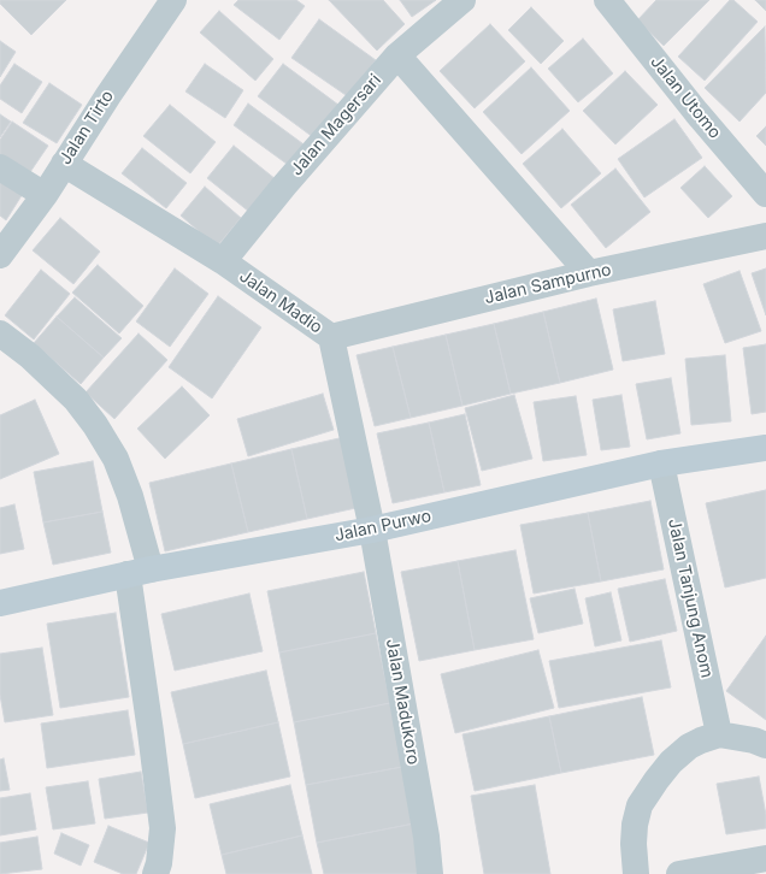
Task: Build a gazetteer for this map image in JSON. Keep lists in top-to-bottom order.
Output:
{
  "streets": {
    "street": [
      "Jalan Utomo",
      "Jalan Magersari",
      "Jalan Tirto",
      "Jalan Sampurno",
      "Jalan Madio",
      "Jalan Purwo",
      "Jalan Tanjung Anom",
      "Jalan Madukoro"
    ]
  },
  "crossings": [
    ["Jalan Magersari", "Jalan Madio"],
    ["Jalan Tirto", "Jalan Madio"],
    ["Jalan Sampurno", "Jalan Madio"],
    ["Jalan Madio", "Jalan Purwo"],
    ["Jalan Madio", "Jalan Madukoro"],
    ["Jalan Purwo", "Jalan Tanjung Anom"],
    ["Jalan Purwo", "Jalan Madukoro"]
  ]
}
